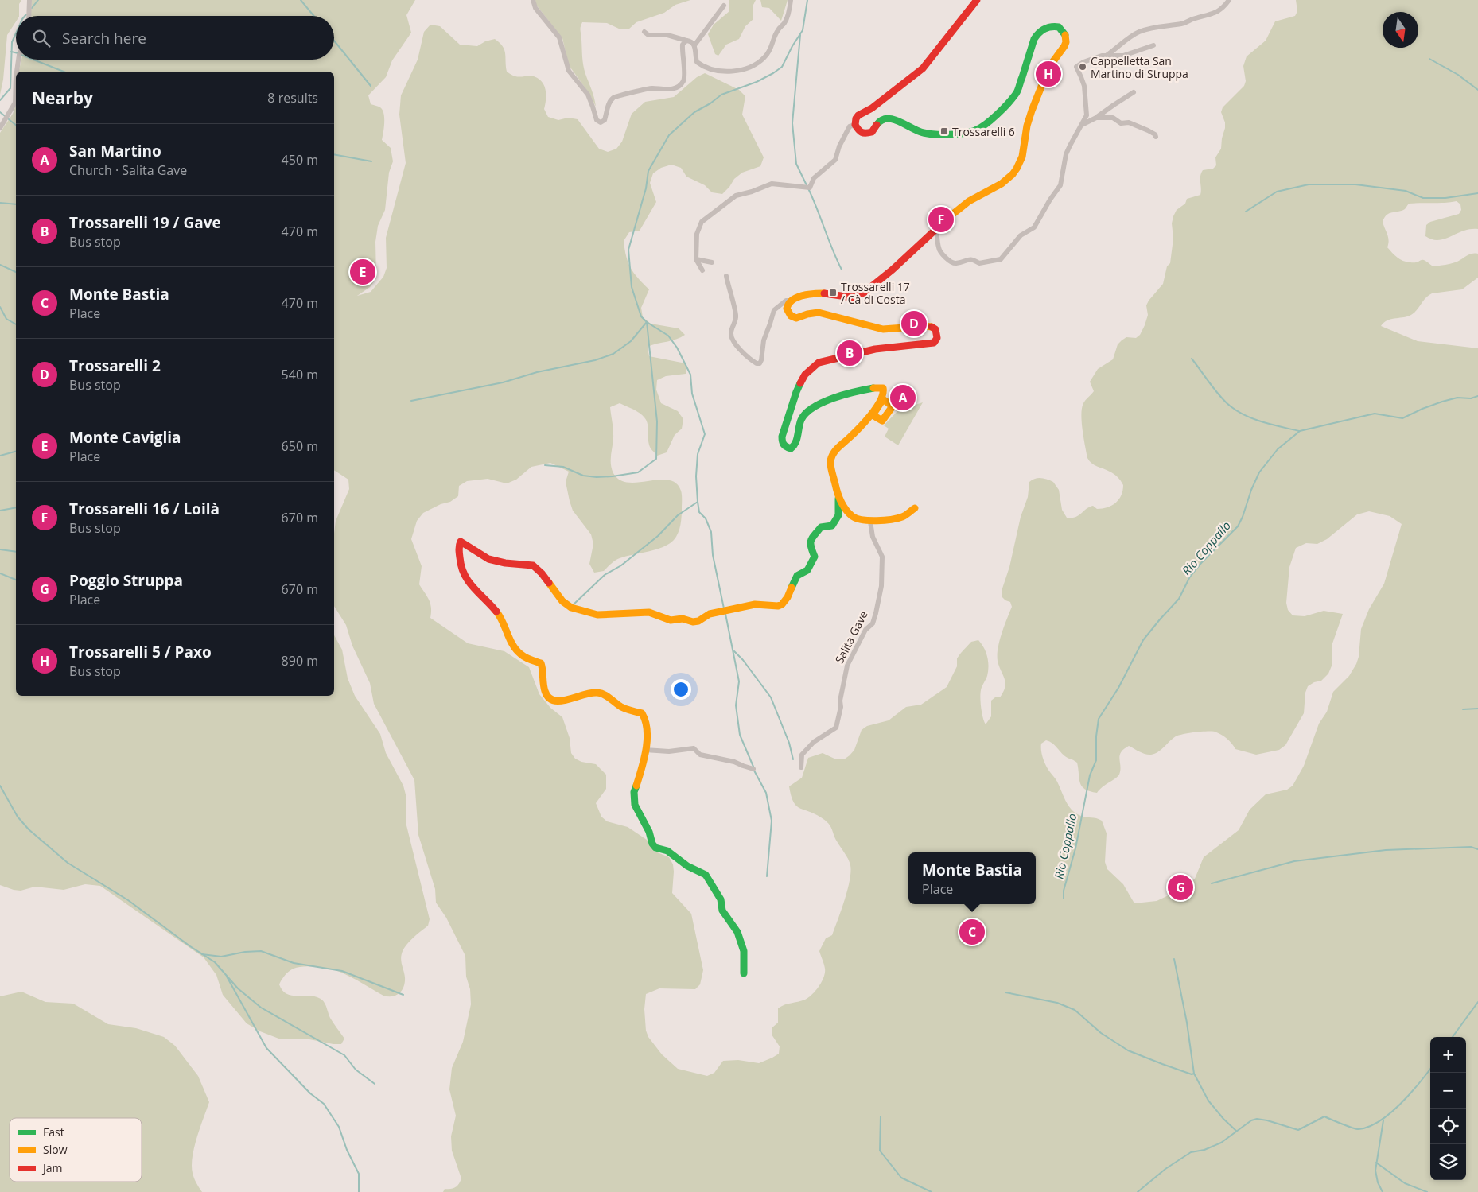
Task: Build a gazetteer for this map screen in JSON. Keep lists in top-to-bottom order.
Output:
{
  "streets": {
    "street": ["Salita Gave"]
  },
  "water": ["Rio Coppallo"],
  "places": {
    "other": ["Cappelletta San Martino di Struppa"],
    "transit": ["Trossarelli 6", "Trossarelli 17 / Cà di Costa"]
  },
  "legend": ["Fast", "Slow", "Jam"],
  "north": "bottom",
  "page": {
    "search": "Search here",
    "pins": [
      "H",
      "F",
      "E",
      "D",
      "B",
      "A",
      "G",
      "C"
    ],
    "heading": ["Nearby", "8 results"],
    "list": [
      {
        "mark": "A",
        "name": "San Martino",
        "note": "Church · Salita Gave",
        "value": "450 m"
      },
      {
        "mark": "B",
        "name": "Trossarelli 19 / Gave",
        "note": "Bus stop",
        "value": "470 m"
      },
      {
        "mark": "C",
        "name": "Monte Bastia",
        "note": "Place",
        "value": "470 m"
      },
      {
        "mark": "D",
        "name": "Trossarelli 2",
        "note": "Bus stop",
        "value": "540 m"
      },
      {
        "mark": "E",
        "name": "Monte Caviglia",
        "note": "Place",
        "value": "650 m"
      },
      {
        "mark": "F",
        "name": "Trossarelli 16 / Loilà",
        "note": "Bus stop",
        "value": "670 m"
      },
      {
        "mark": "G",
        "name": "Poggio Struppa",
        "note": "Place",
        "value": "670 m"
      },
      {
        "mark": "H",
        "name": "Trossarelli 5 / Paxo",
        "note": "Bus stop",
        "value": "890 m"
      }
    ],
    "popup": ["Monte Bastia", "Place"],
    "map_buttons": ["+", "−"]
  }
}
